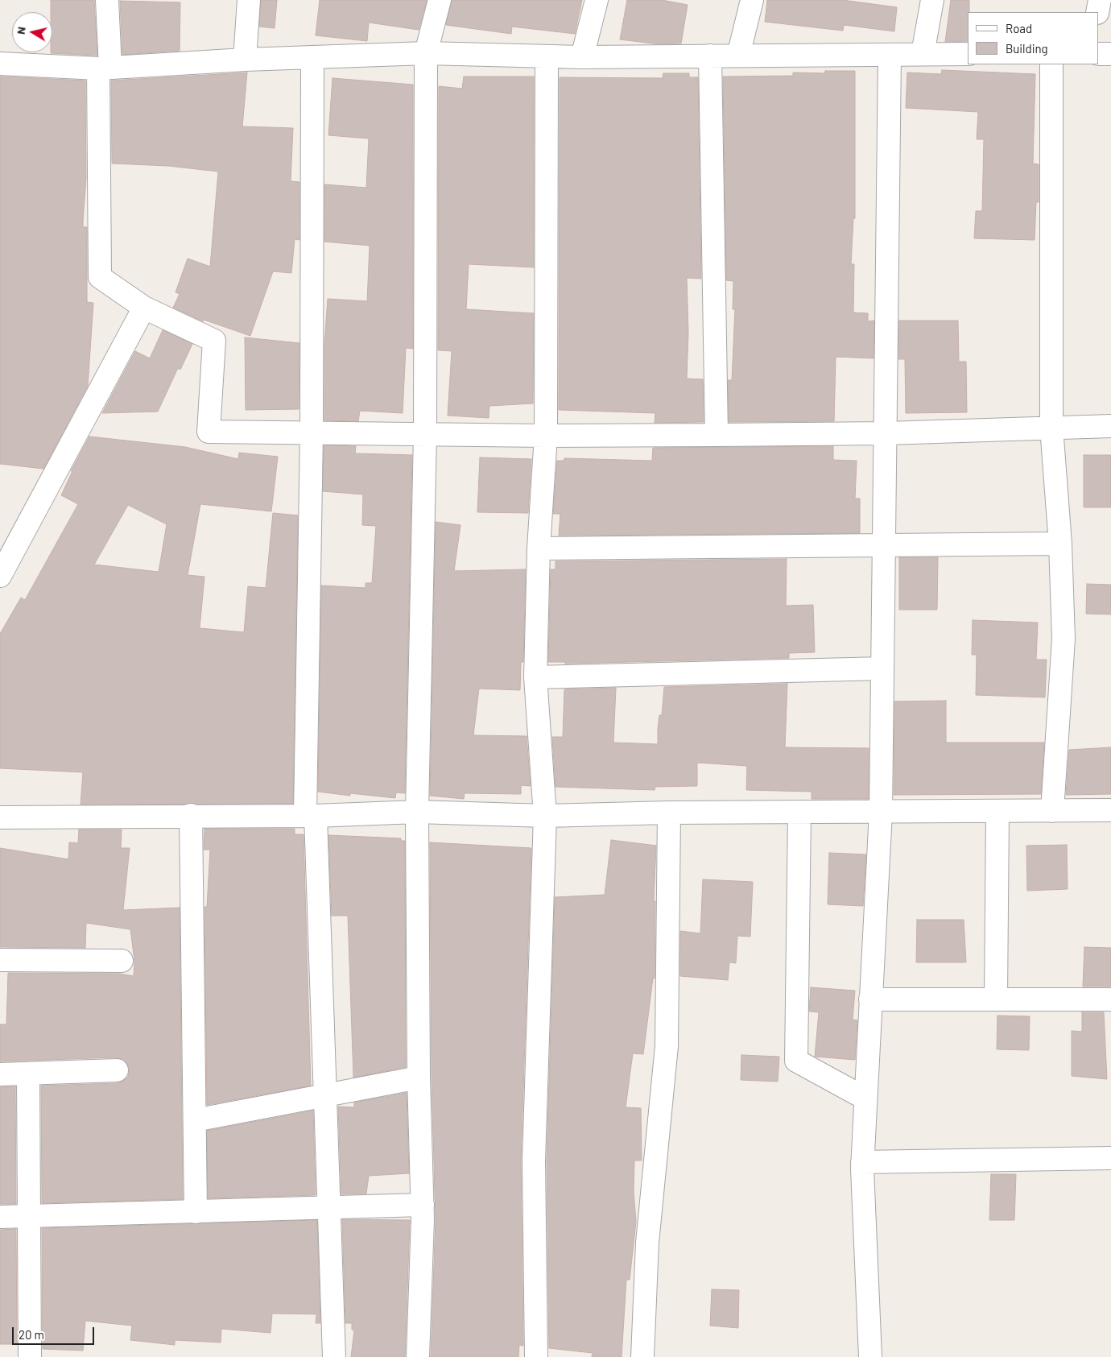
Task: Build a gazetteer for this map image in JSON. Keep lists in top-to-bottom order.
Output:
{
  "legend": ["Road", "Building"],
  "scale_bar": "20 m",
  "north": "left"
}
